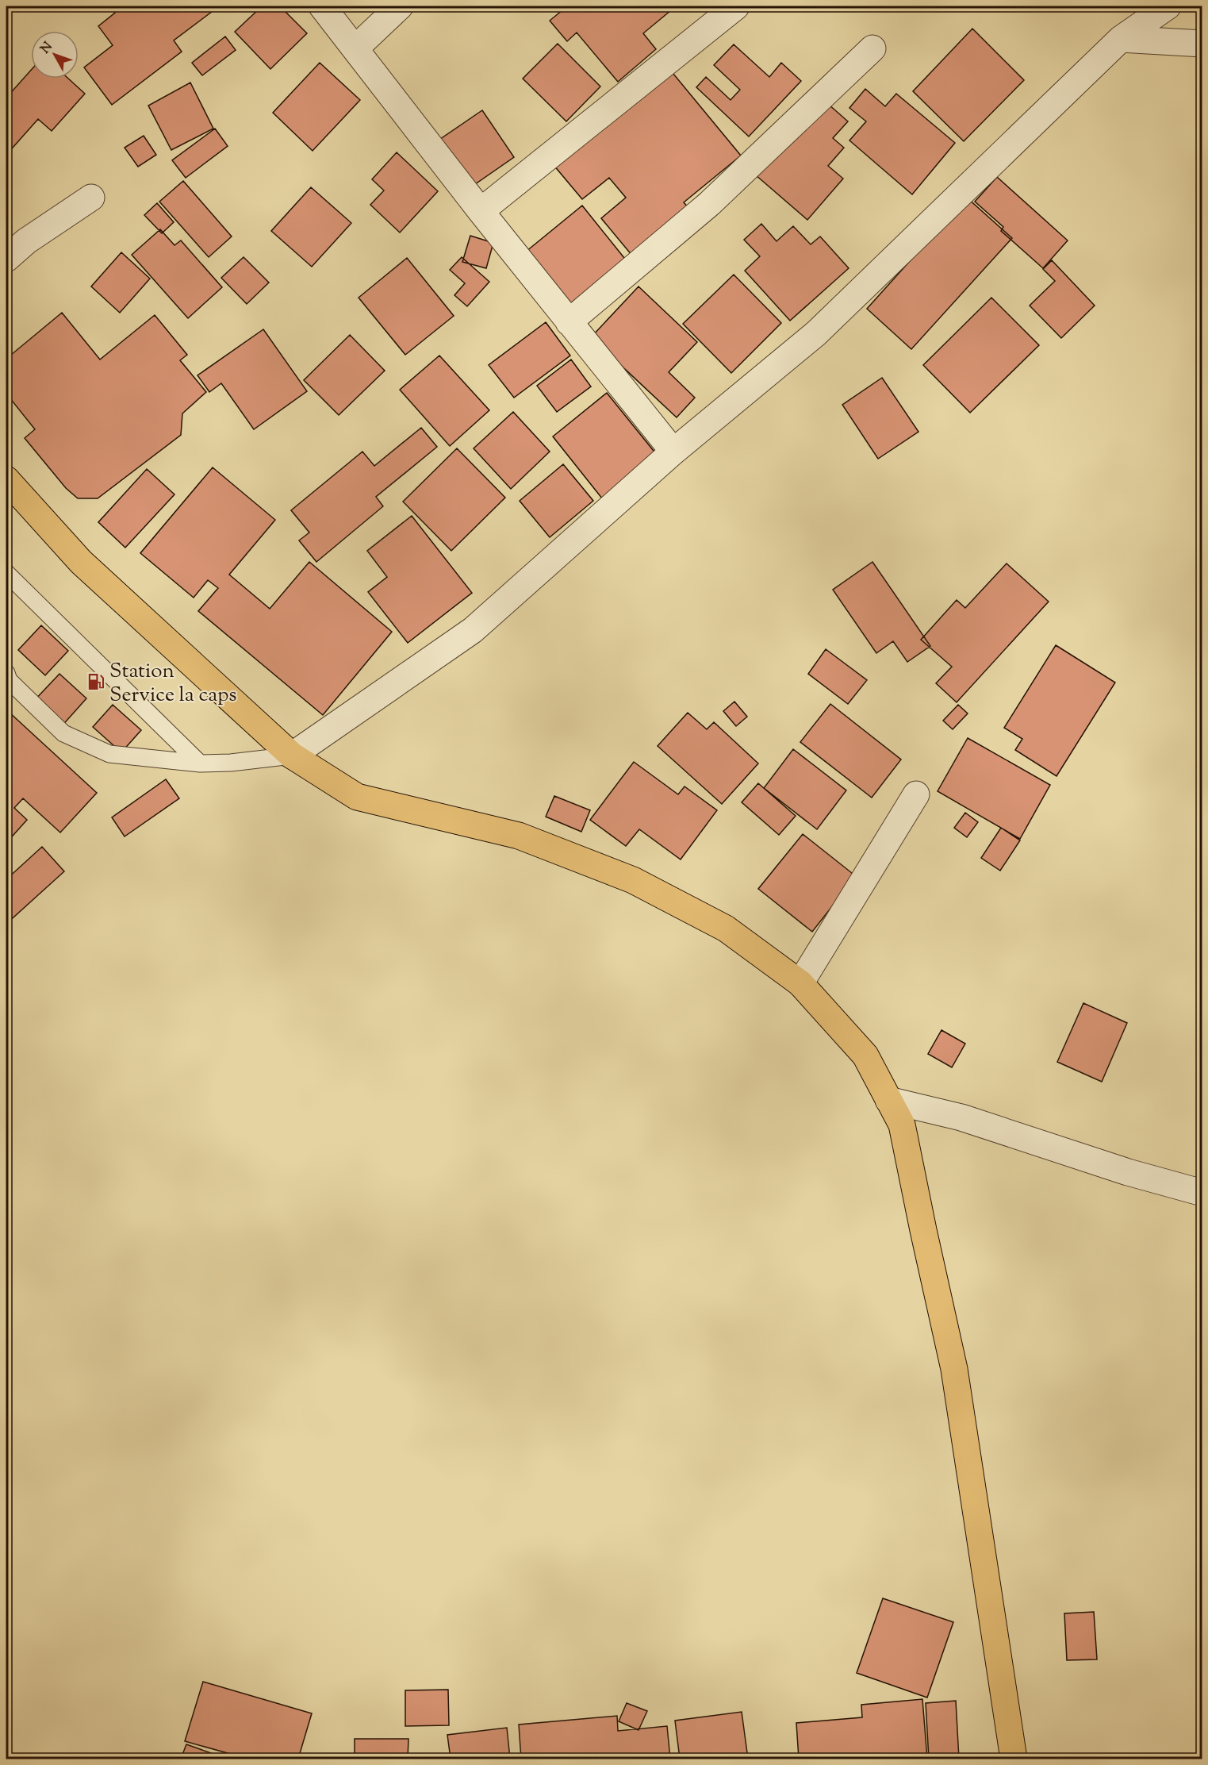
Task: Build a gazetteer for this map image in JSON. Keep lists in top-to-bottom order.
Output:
{
  "places": {
    "fuel station": ["Station Service la caps"]
  },
  "north": "top left"
}
